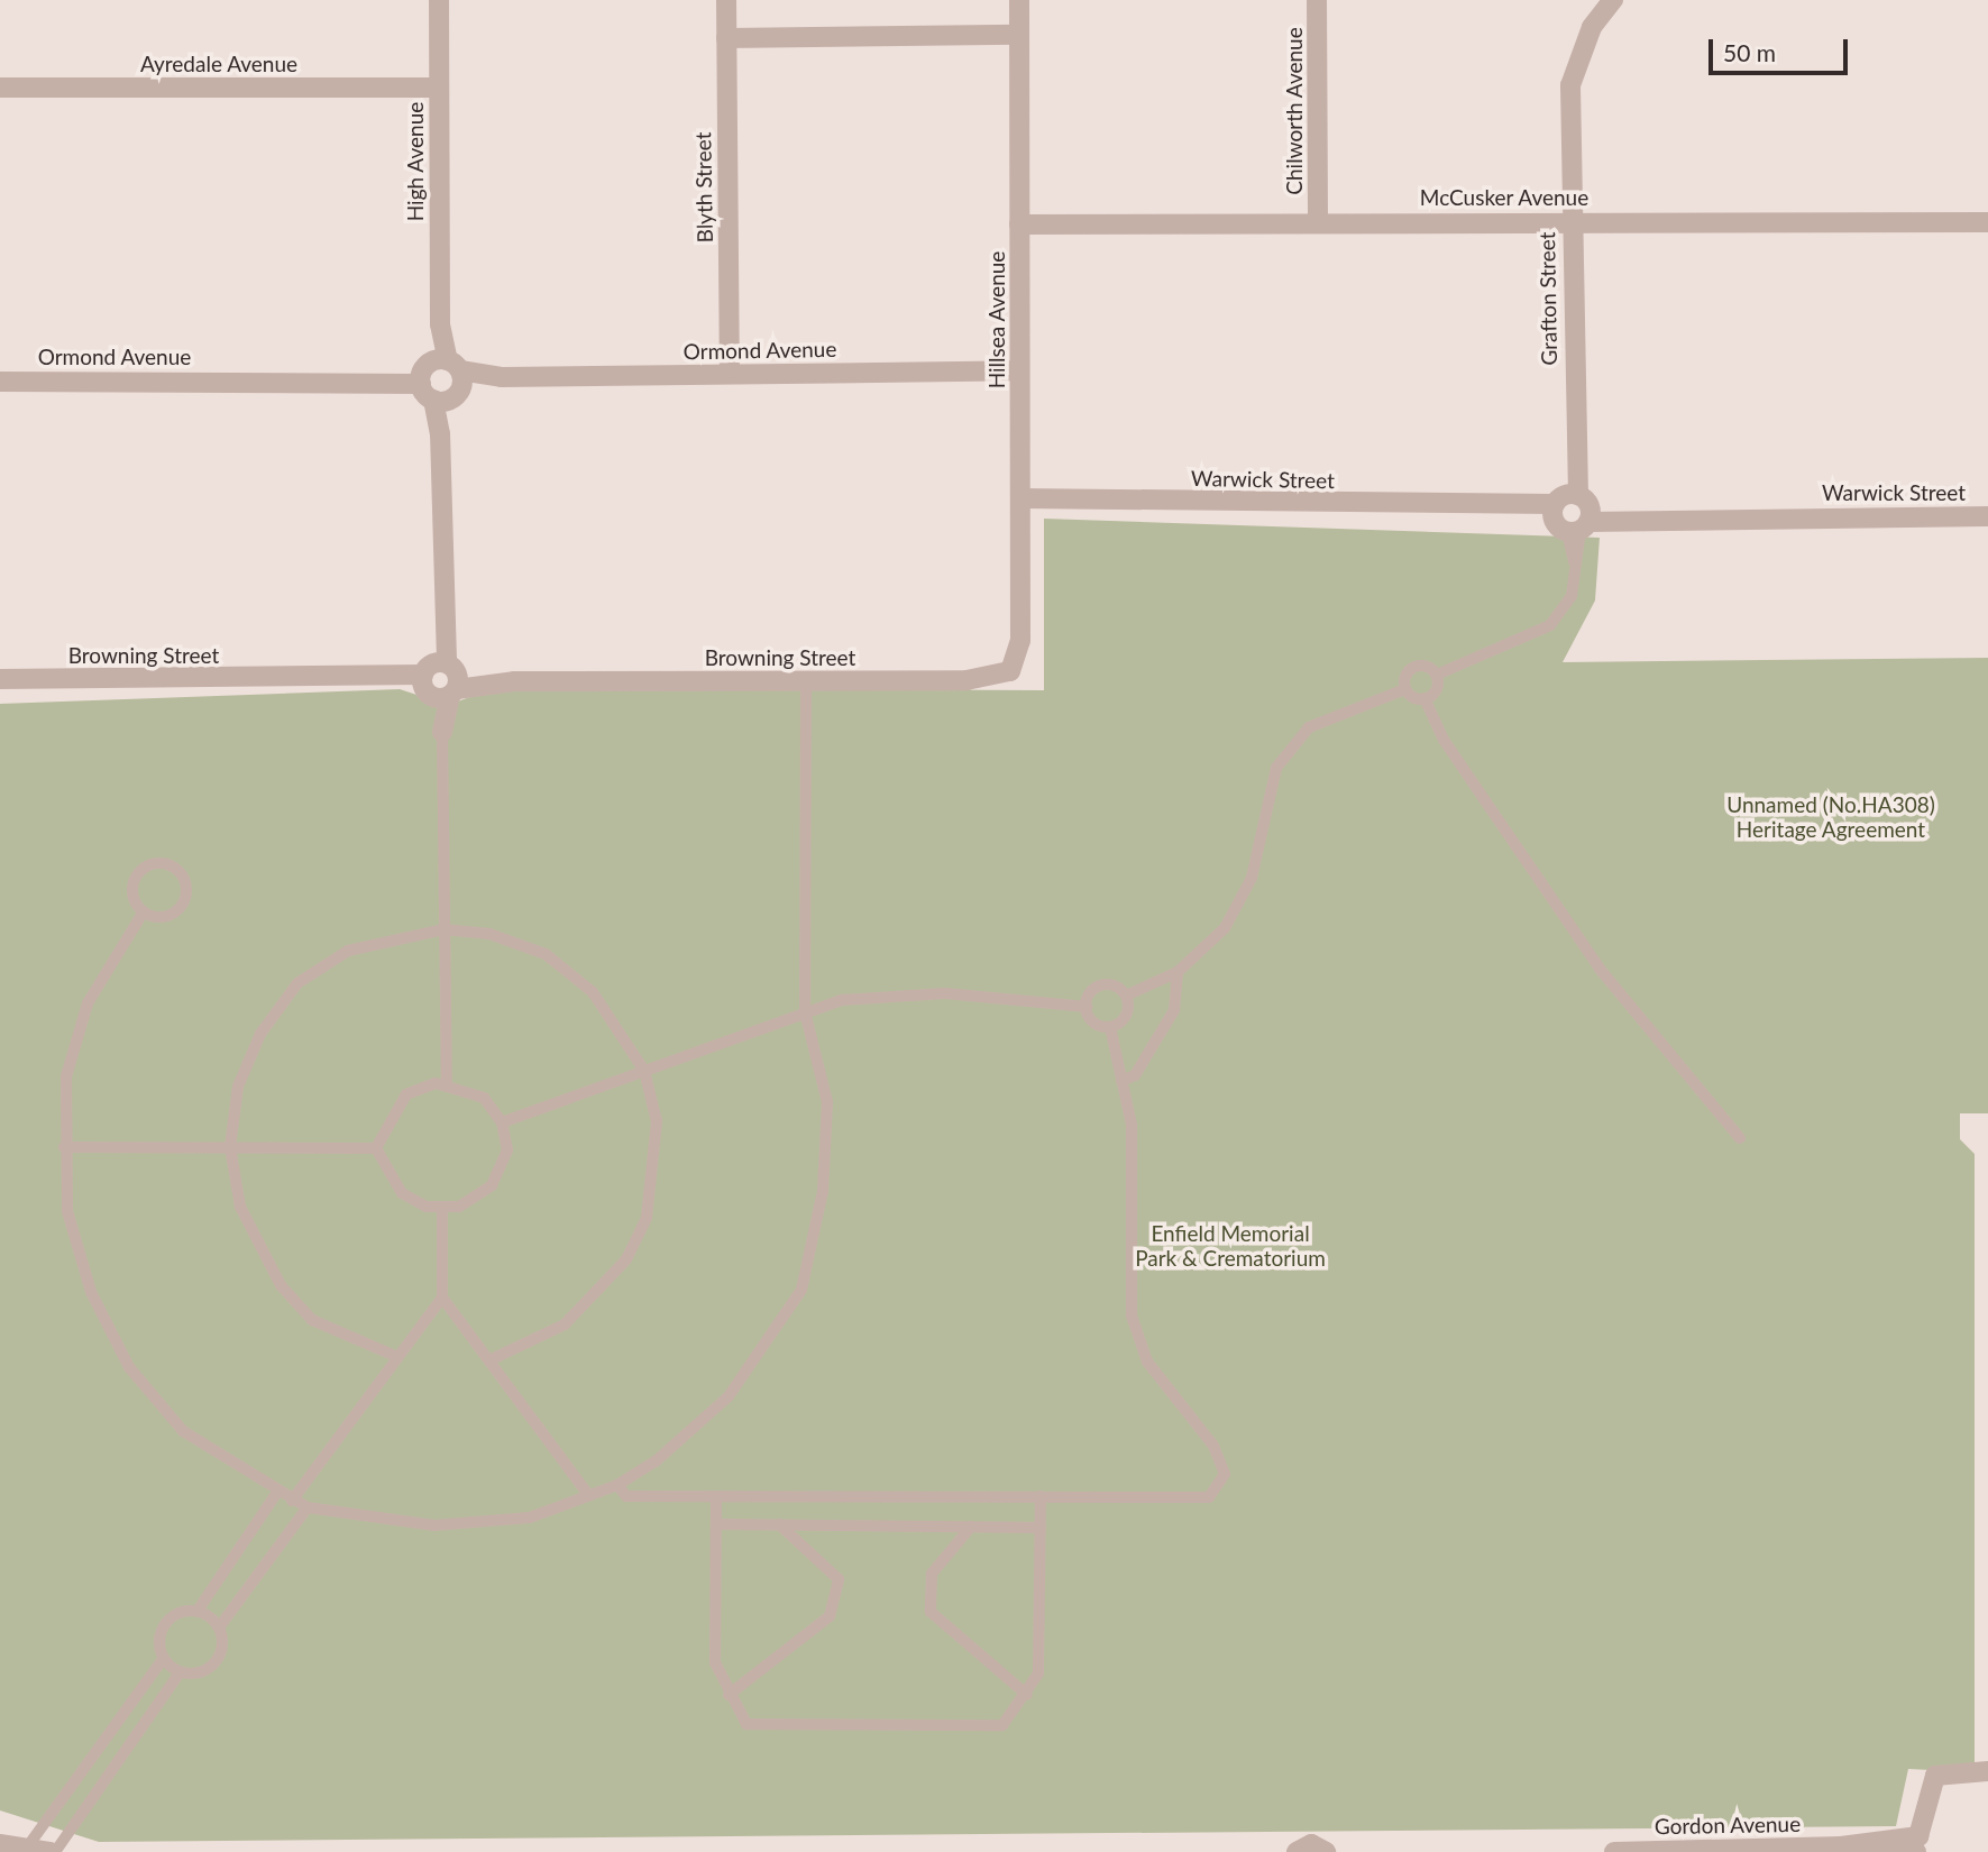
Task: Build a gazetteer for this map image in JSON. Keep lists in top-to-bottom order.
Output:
{
  "streets": {
    "street": [
      "Ayredale Avenue",
      "Chilworth Avenue",
      "High Avenue",
      "Blyth Street",
      "McCusker Avenue",
      "Grafton Street",
      "Hillsea Avenue",
      "Ormond Avenue",
      "Warwick Street",
      "Browning Street",
      "Gordon Avenue"
    ]
  },
  "crossings": [
    ["Ayredale Avenue", "High Avenue"],
    ["Chilworth Avenue", "McCusker Avenue"],
    ["High Avenue", "Ormond Avenue"],
    ["High Avenue", "Browning Street"],
    ["Blyth Street", "Ormond Avenue"],
    ["McCusker Avenue", "Grafton Street"],
    ["McCusker Avenue", "Hillsea Avenue"],
    ["Grafton Street", "Warwick Street"],
    ["Hillsea Avenue", "Ormond Avenue"],
    ["Hillsea Avenue", "Warwick Street"],
    ["Hillsea Avenue", "Browning Street"]
  ],
  "parks": ["Unnamed (No.HA308) Heritage Agreement", "Enfield Memorial Park & Crematorium"],
  "scale_bar": "50 m"
}
